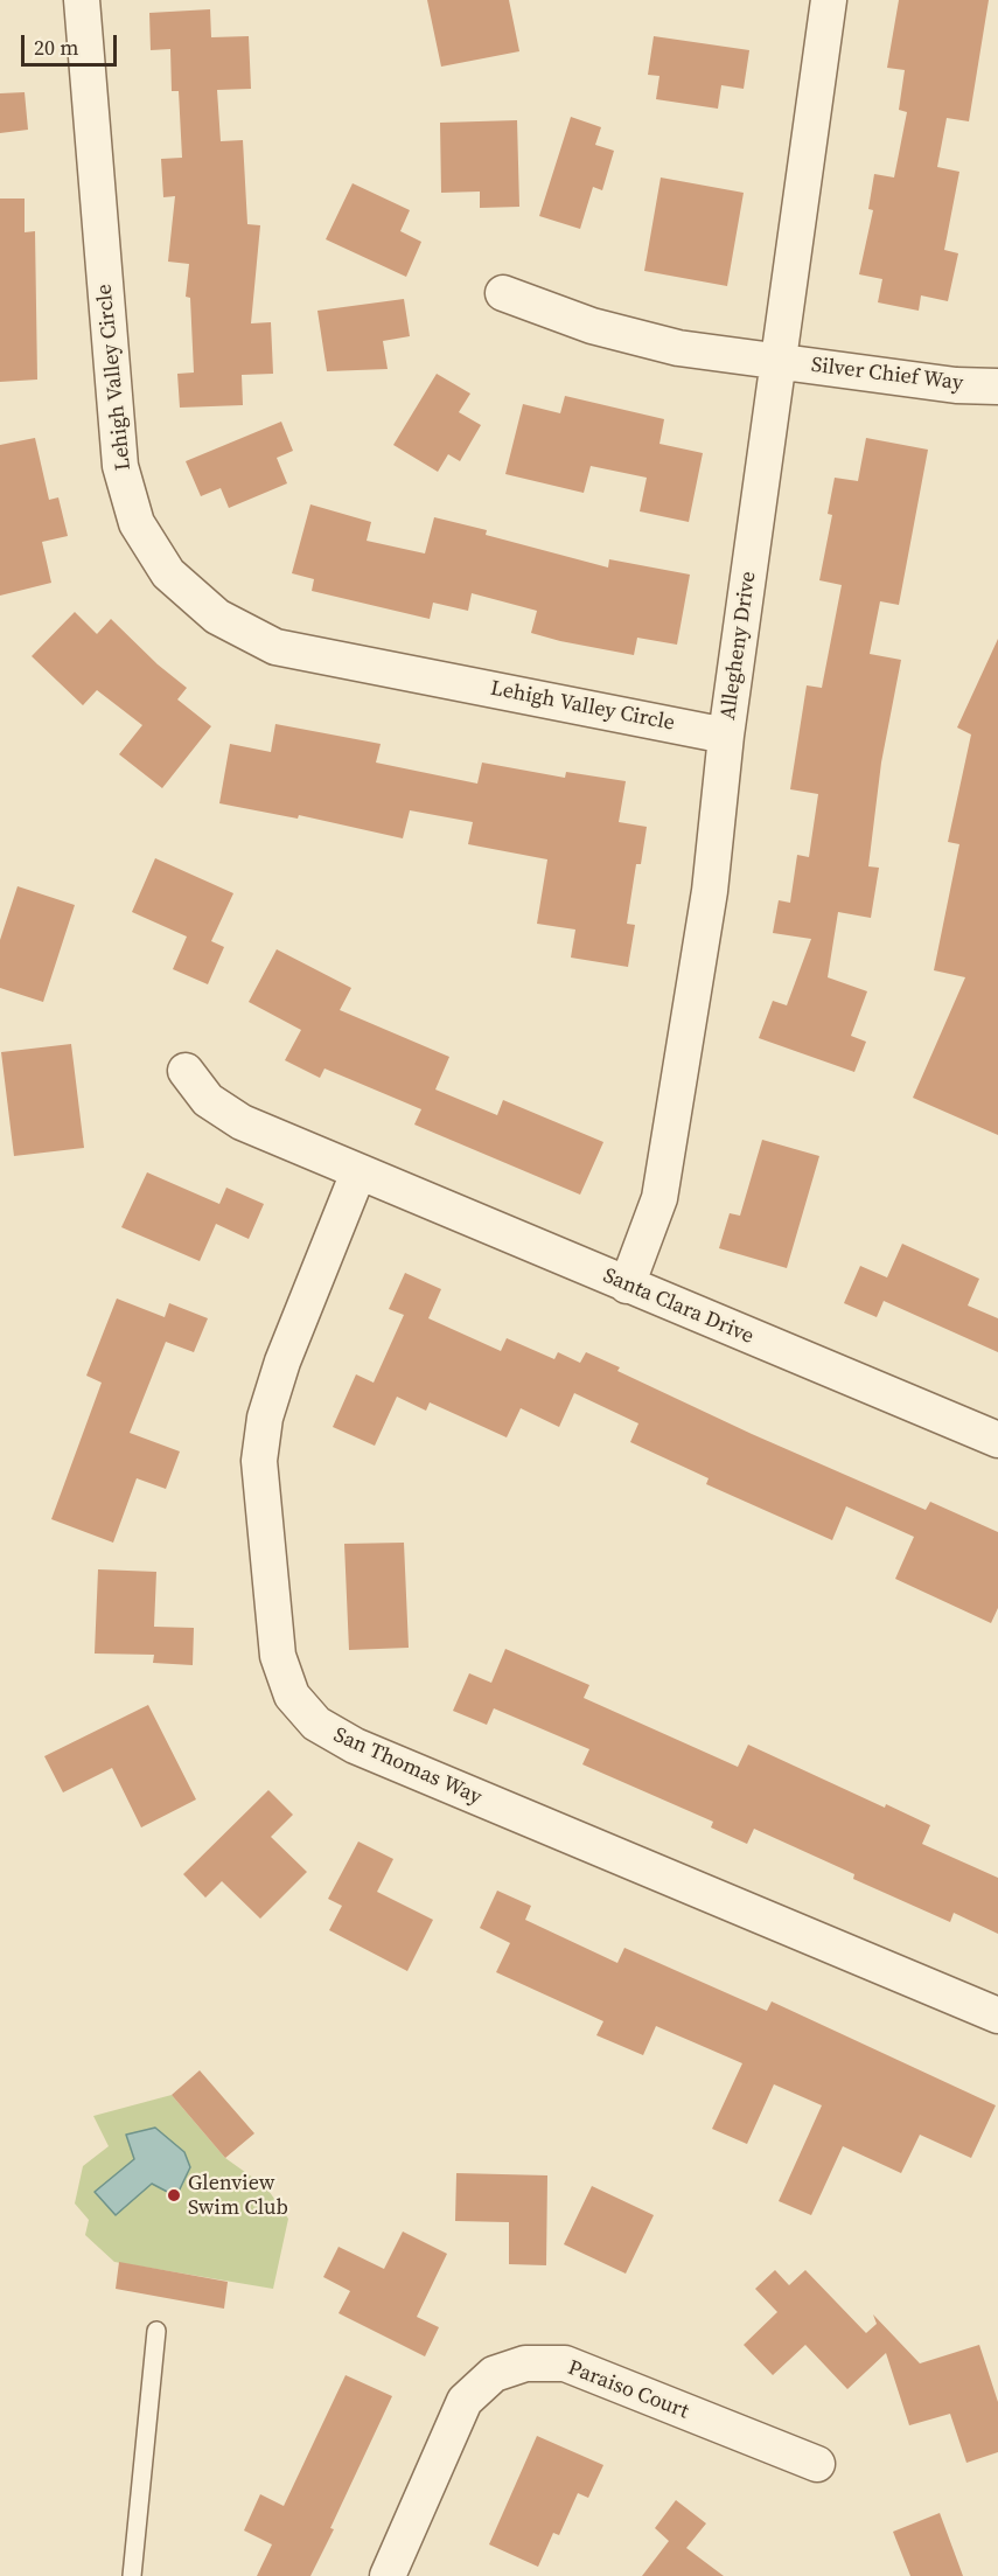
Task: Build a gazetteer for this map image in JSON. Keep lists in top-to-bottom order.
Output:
{
  "streets": {
    "street": [
      "Silver Chief Way",
      "Lehigh Valley Circle",
      "Allegheny Drive",
      "Santa Clara Drive",
      "San Thomas Way",
      "Paraiso Court"
    ]
  },
  "crossings": [
    ["Silver Chief Way", "Allegheny Drive"],
    ["Lehigh Valley Circle", "Allegheny Drive"],
    ["Allegheny Drive", "Santa Clara Drive"],
    ["Santa Clara Drive", "San Thomas Way"]
  ],
  "places": ["Glenview Swim Club"],
  "scale_bar": "20 m"
}
